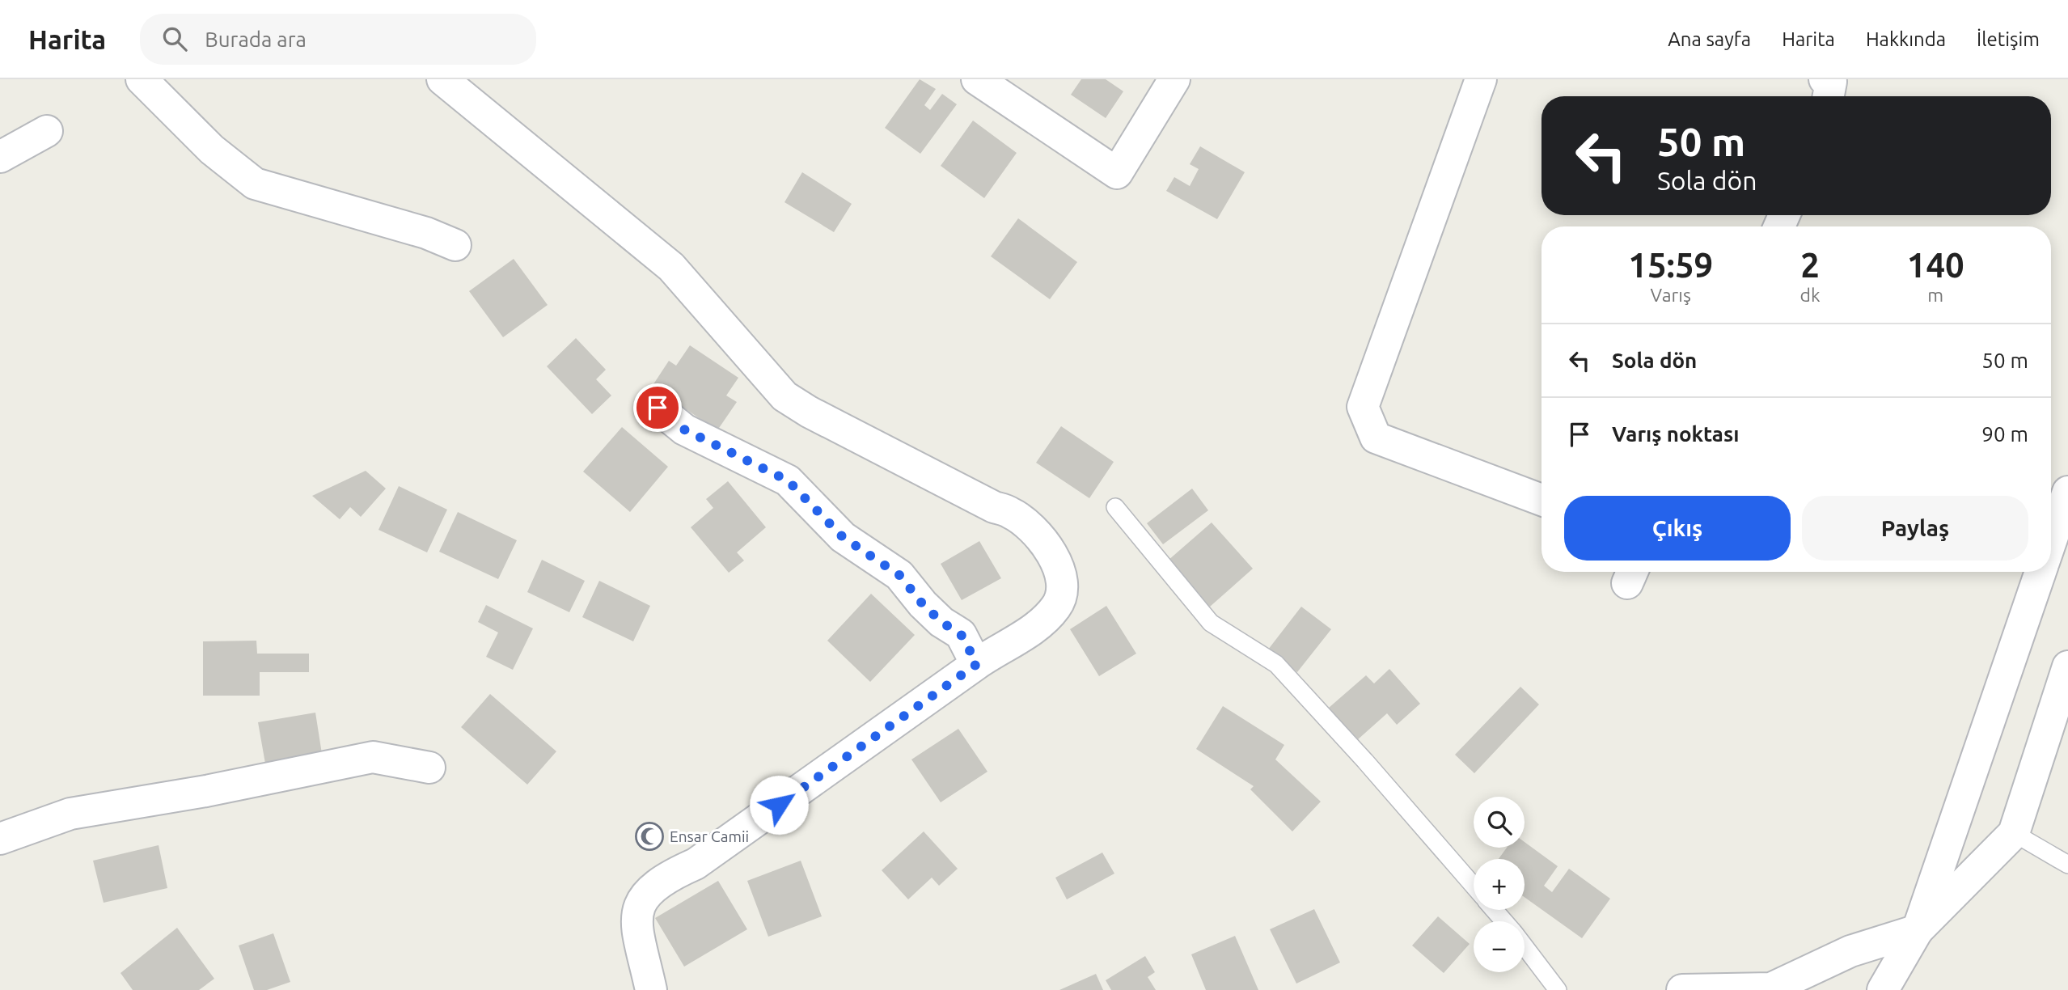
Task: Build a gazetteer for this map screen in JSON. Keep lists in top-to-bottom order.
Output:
{
  "places": {
    "mosque": ["Ensar Camii"]
  },
  "page": {
    "header": "Harita",
    "search": "Burada ara",
    "nav": [
      "Ana sayfa",
      "Harita",
      "Hakkında",
      "İletişim"
    ],
    "turn": ["50 m", "Sola dön"],
    "eta": [
      "15:59",
      "Varış",
      "2",
      "dk",
      "140",
      "m"
    ],
    "list": [
      {
        "name": "Sola dön",
        "value": "50 m"
      },
      {
        "name": "Varış noktası",
        "value": "90 m"
      }
    ],
    "buttons": ["Çıkış", "Paylaş"],
    "map_buttons": ["+", "−"]
  }
}
